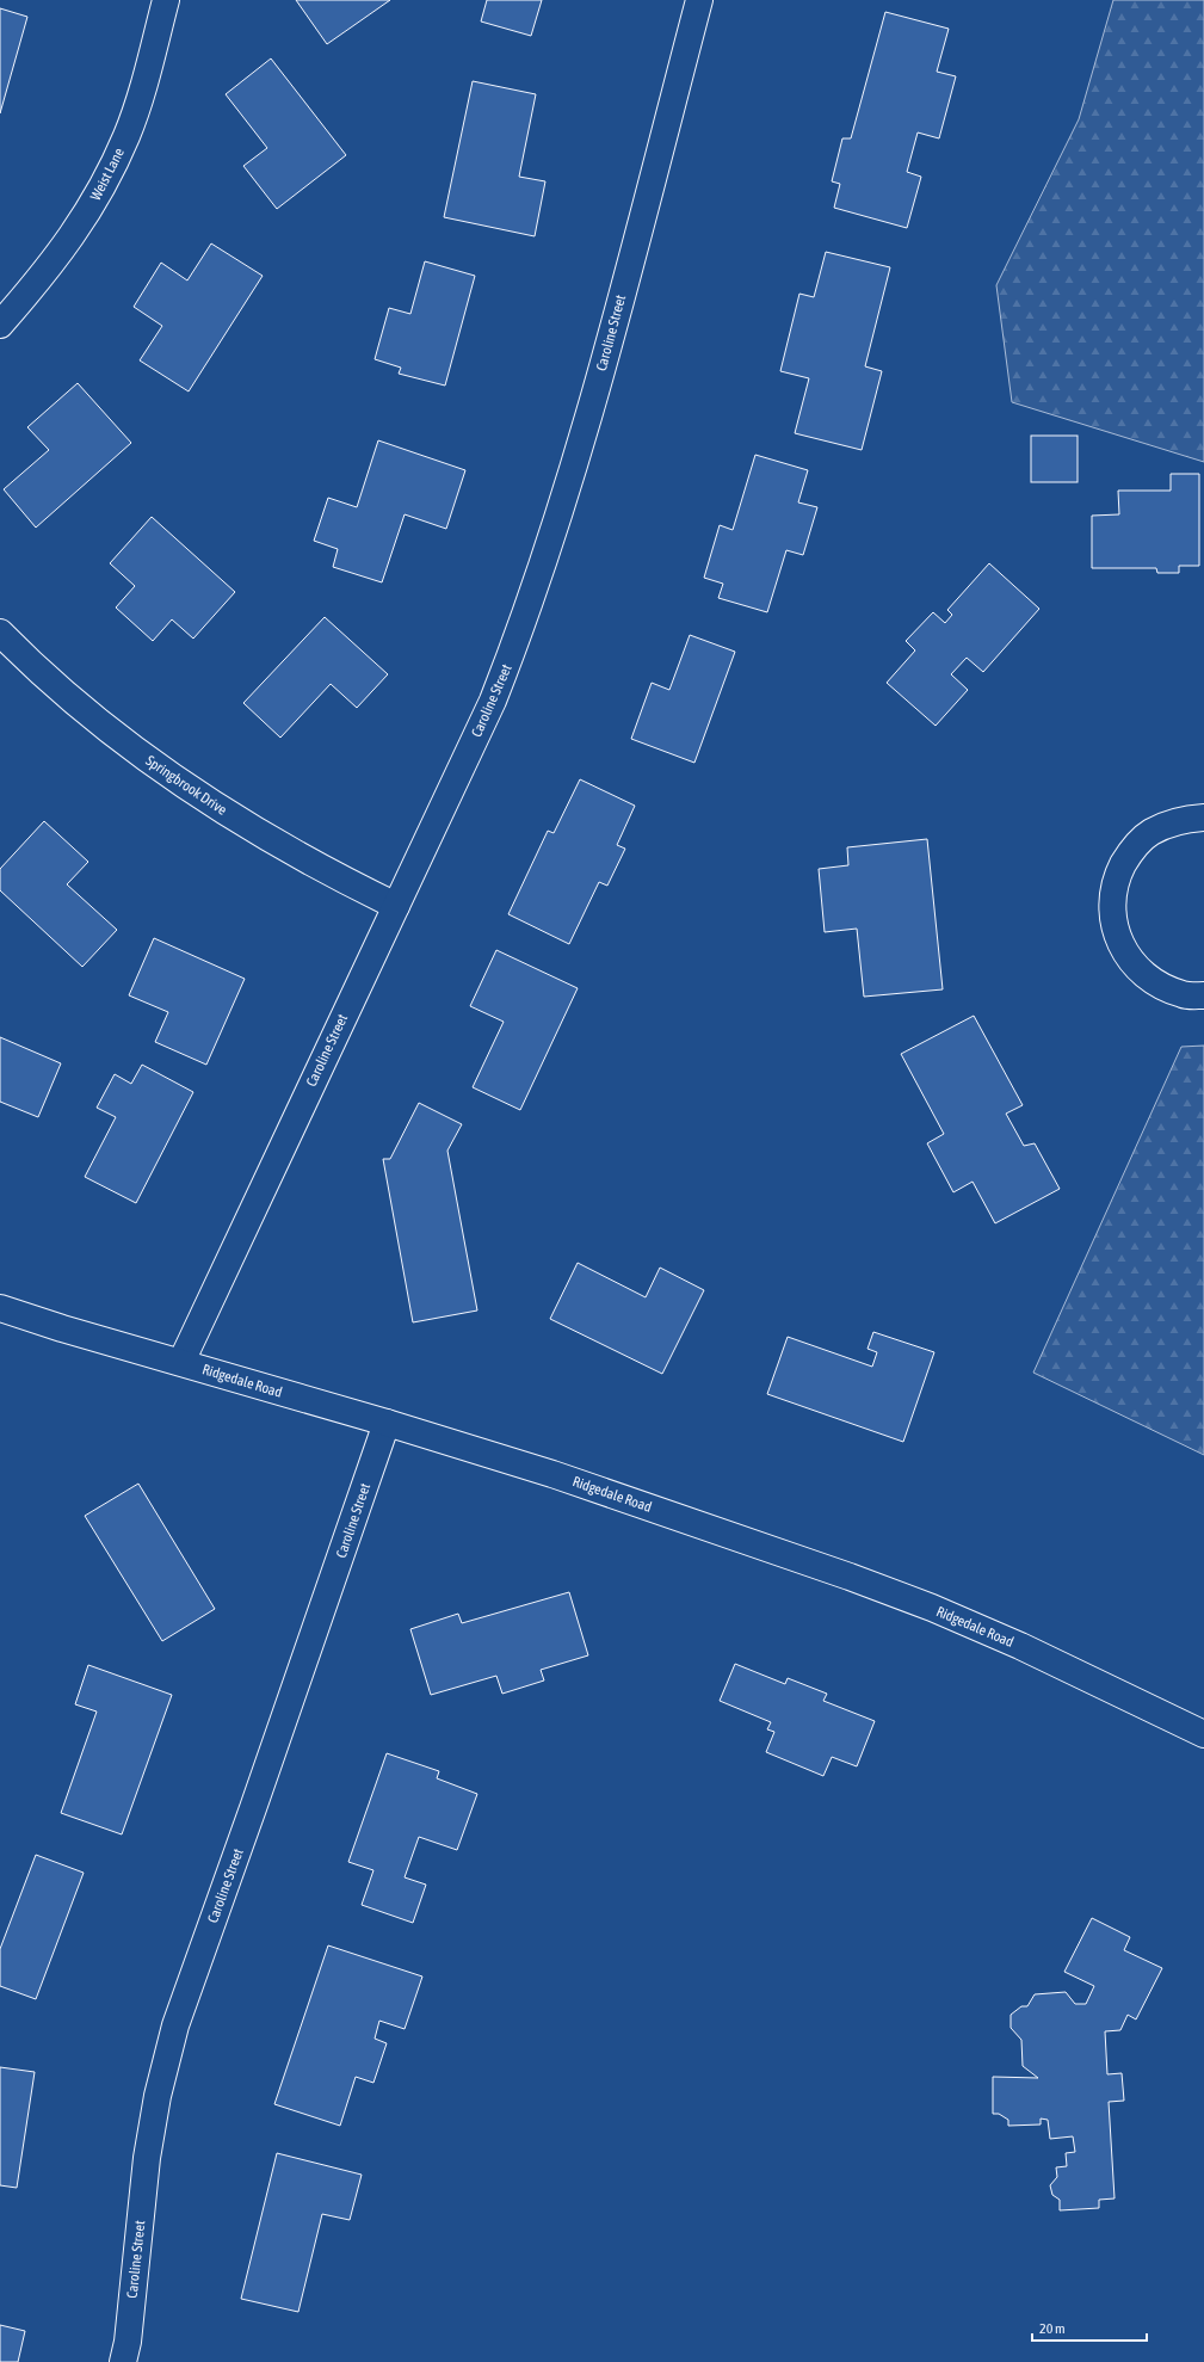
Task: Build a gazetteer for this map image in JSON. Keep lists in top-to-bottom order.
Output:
{
  "streets": {
    "street": [
      "Weist Lane",
      "Caroline Street",
      "Springbrook Drive",
      "Ridgedale Road"
    ]
  },
  "crossings": [
    ["Caroline Street", "Springbrook Drive"],
    ["Caroline Street", "Ridgedale Road"]
  ],
  "scale_bar": "20 m"
}
